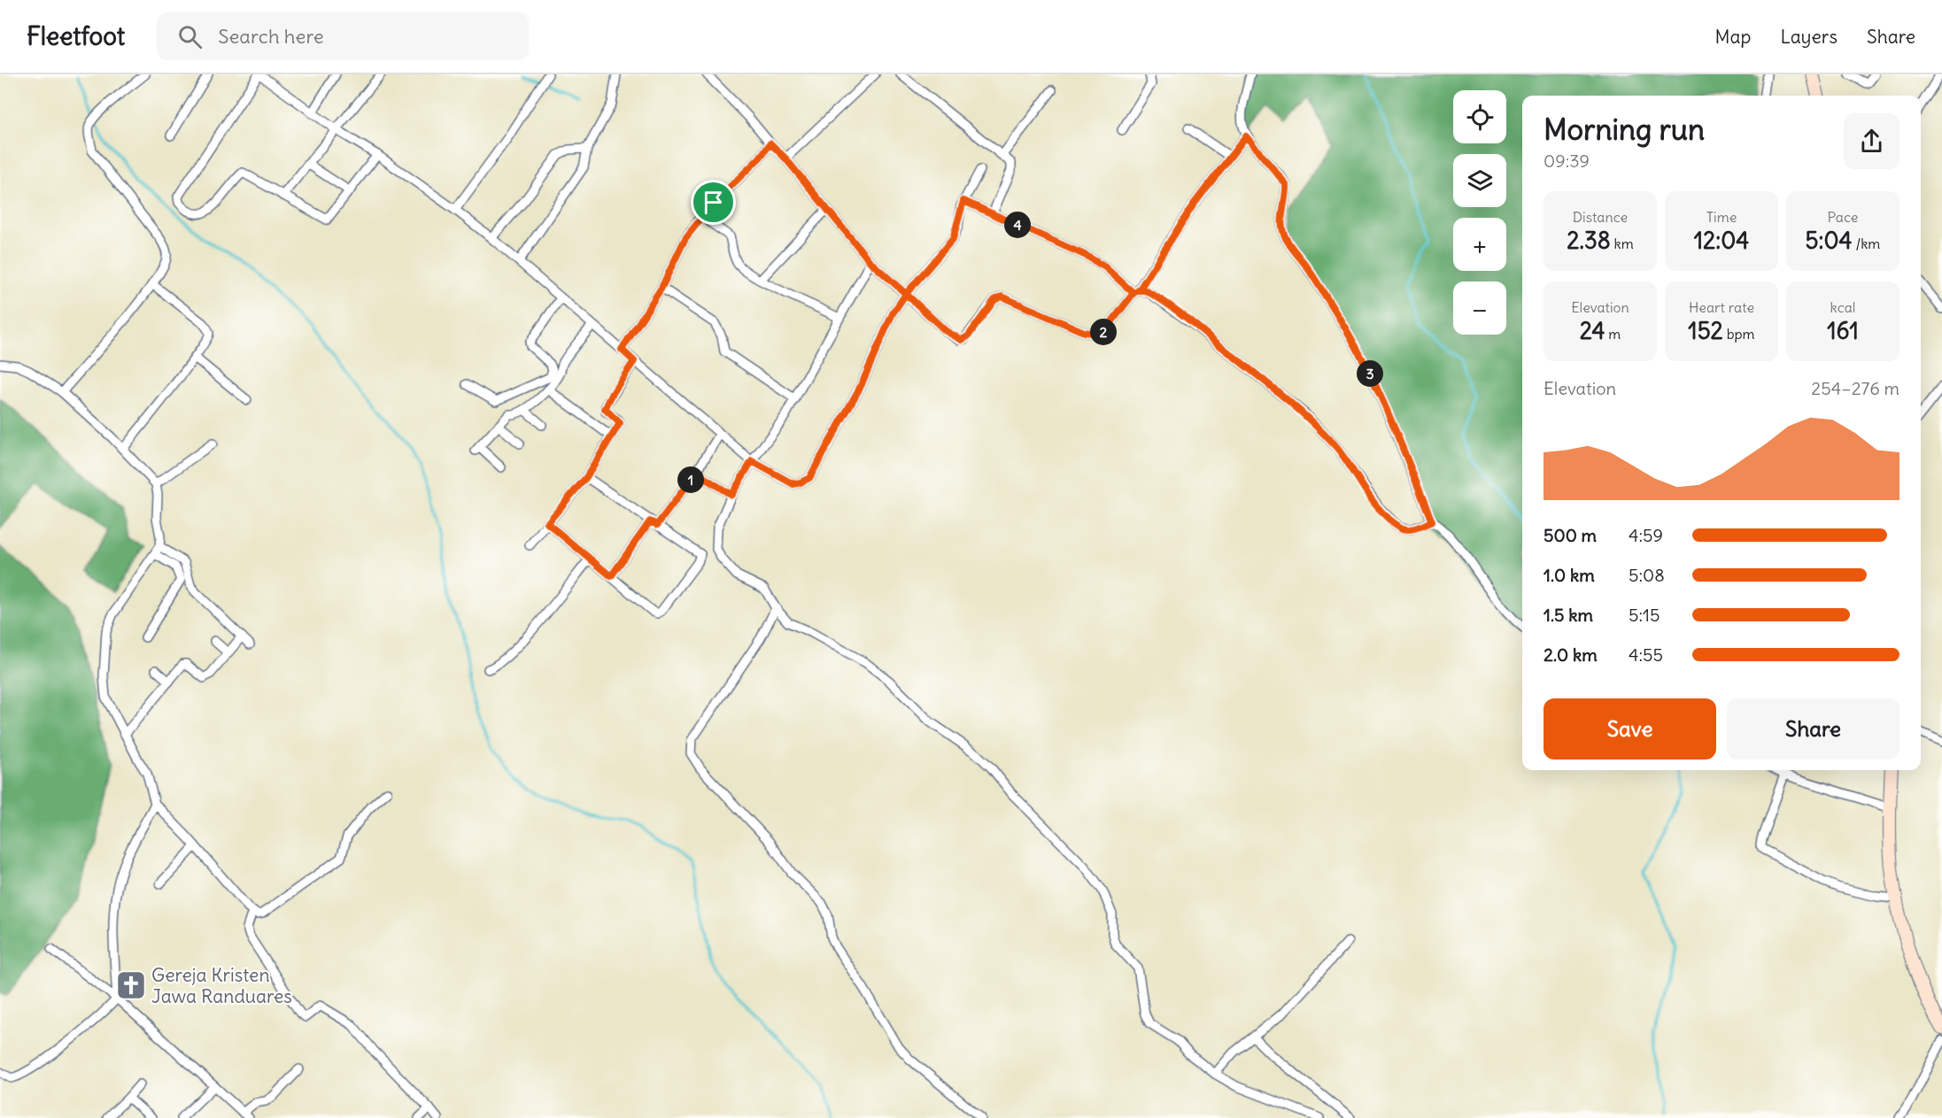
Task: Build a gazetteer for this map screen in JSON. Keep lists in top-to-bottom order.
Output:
{
  "places": {
    "church": ["Gereja Kristen Jawa Randuares"]
  },
  "page": {
    "header": "Fleetfoot",
    "search": "Search here",
    "nav": ["Map", "Layers", "Share"],
    "map_buttons": ["+", "−"],
    "heading": ["Morning run", "09:39"],
    "stats": [
      ["Distance", "2.38 km"],
      ["Time", "12:04"],
      ["Pace", "5:04 /km"],
      ["Elevation", "24 m"],
      ["Heart rate", "152 bpm"],
      ["kcal", "161"]
    ],
    "pins": [
      "4",
      "2",
      "3",
      "1"
    ],
    "chart": ["Elevation", "254–276 m"],
    "list": [
      {
        "name": "500 m",
        "note": "4:59"
      },
      {
        "name": "1.0 km",
        "note": "5:08"
      },
      {
        "name": "1.5 km",
        "note": "5:15"
      },
      {
        "name": "2.0 km",
        "note": "4:55"
      }
    ],
    "buttons": ["Save", "Share"]
  }
}
